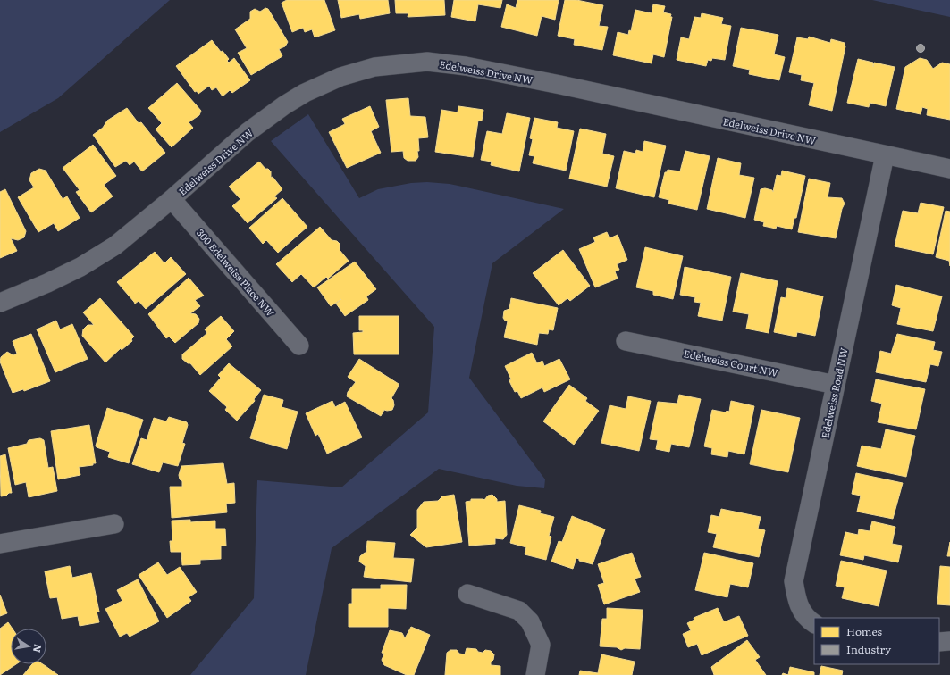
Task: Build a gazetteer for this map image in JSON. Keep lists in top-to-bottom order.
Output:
{
  "streets": {
    "street": [
      "Edelweiss Drive NW",
      "300 Edelweiss Place NW",
      "Edelweiss Court NW",
      "Edelweiss Road NW"
    ]
  },
  "crossings": [
    ["Edelweiss Drive NW", "300 Edelweiss Place NW"],
    ["Edelweiss Drive NW", "Edelweiss Road NW"],
    ["Edelweiss Court NW", "Edelweiss Road NW"]
  ],
  "legend": ["Homes", "Industry"],
  "north": "right"
}
